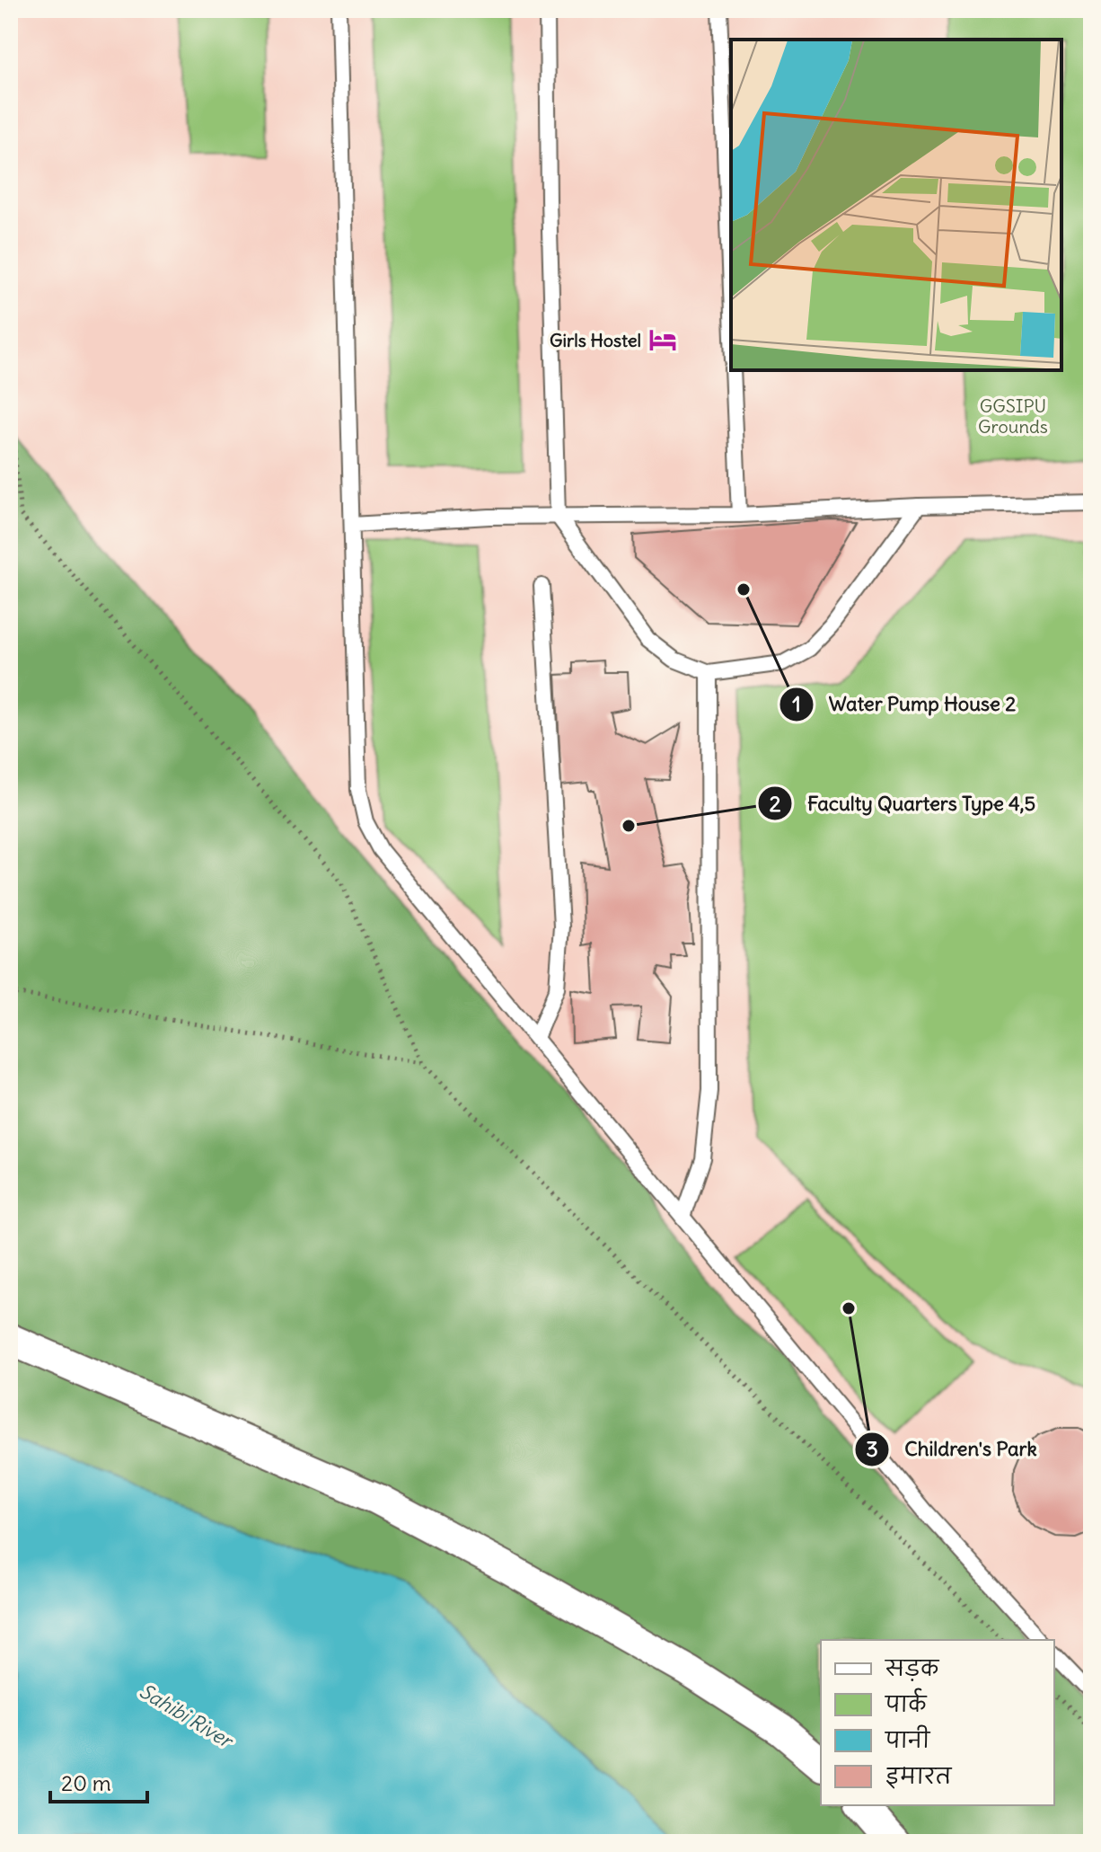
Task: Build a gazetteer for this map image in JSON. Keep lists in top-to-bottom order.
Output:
{
  "water": ["Sahibi River"],
  "parks": ["GGSIPU Grounds"],
  "places": {
    "hotel": ["Girls Hostel"],
    "other": ["Water Pump House 2", "Faculty Quarters Type 4,5", "Children's Park"]
  },
  "legend": [
    "सड़क",
    "पार्क",
    "पानी",
    "इमारत"
  ],
  "scale_bar": "20 m"
}
